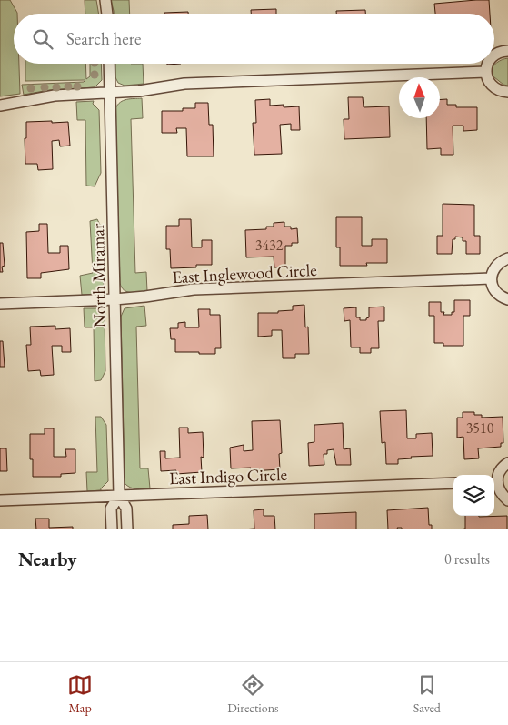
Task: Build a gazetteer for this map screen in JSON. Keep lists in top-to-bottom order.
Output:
{
  "streets": {
    "street": ["East Inglewood Circle", "North Miramar", "East Indigo Circle"]
  },
  "crossings": [
    ["East Inglewood Circle", "North Miramar"],
    ["North Miramar", "East Indigo Circle"]
  ],
  "house_numbers": ["3432", "3510"],
  "north": "top",
  "page": {
    "search": "Search here",
    "heading": ["Nearby", "0 results"],
    "nav": ["Map", "Directions", "Saved"]
  }
}
